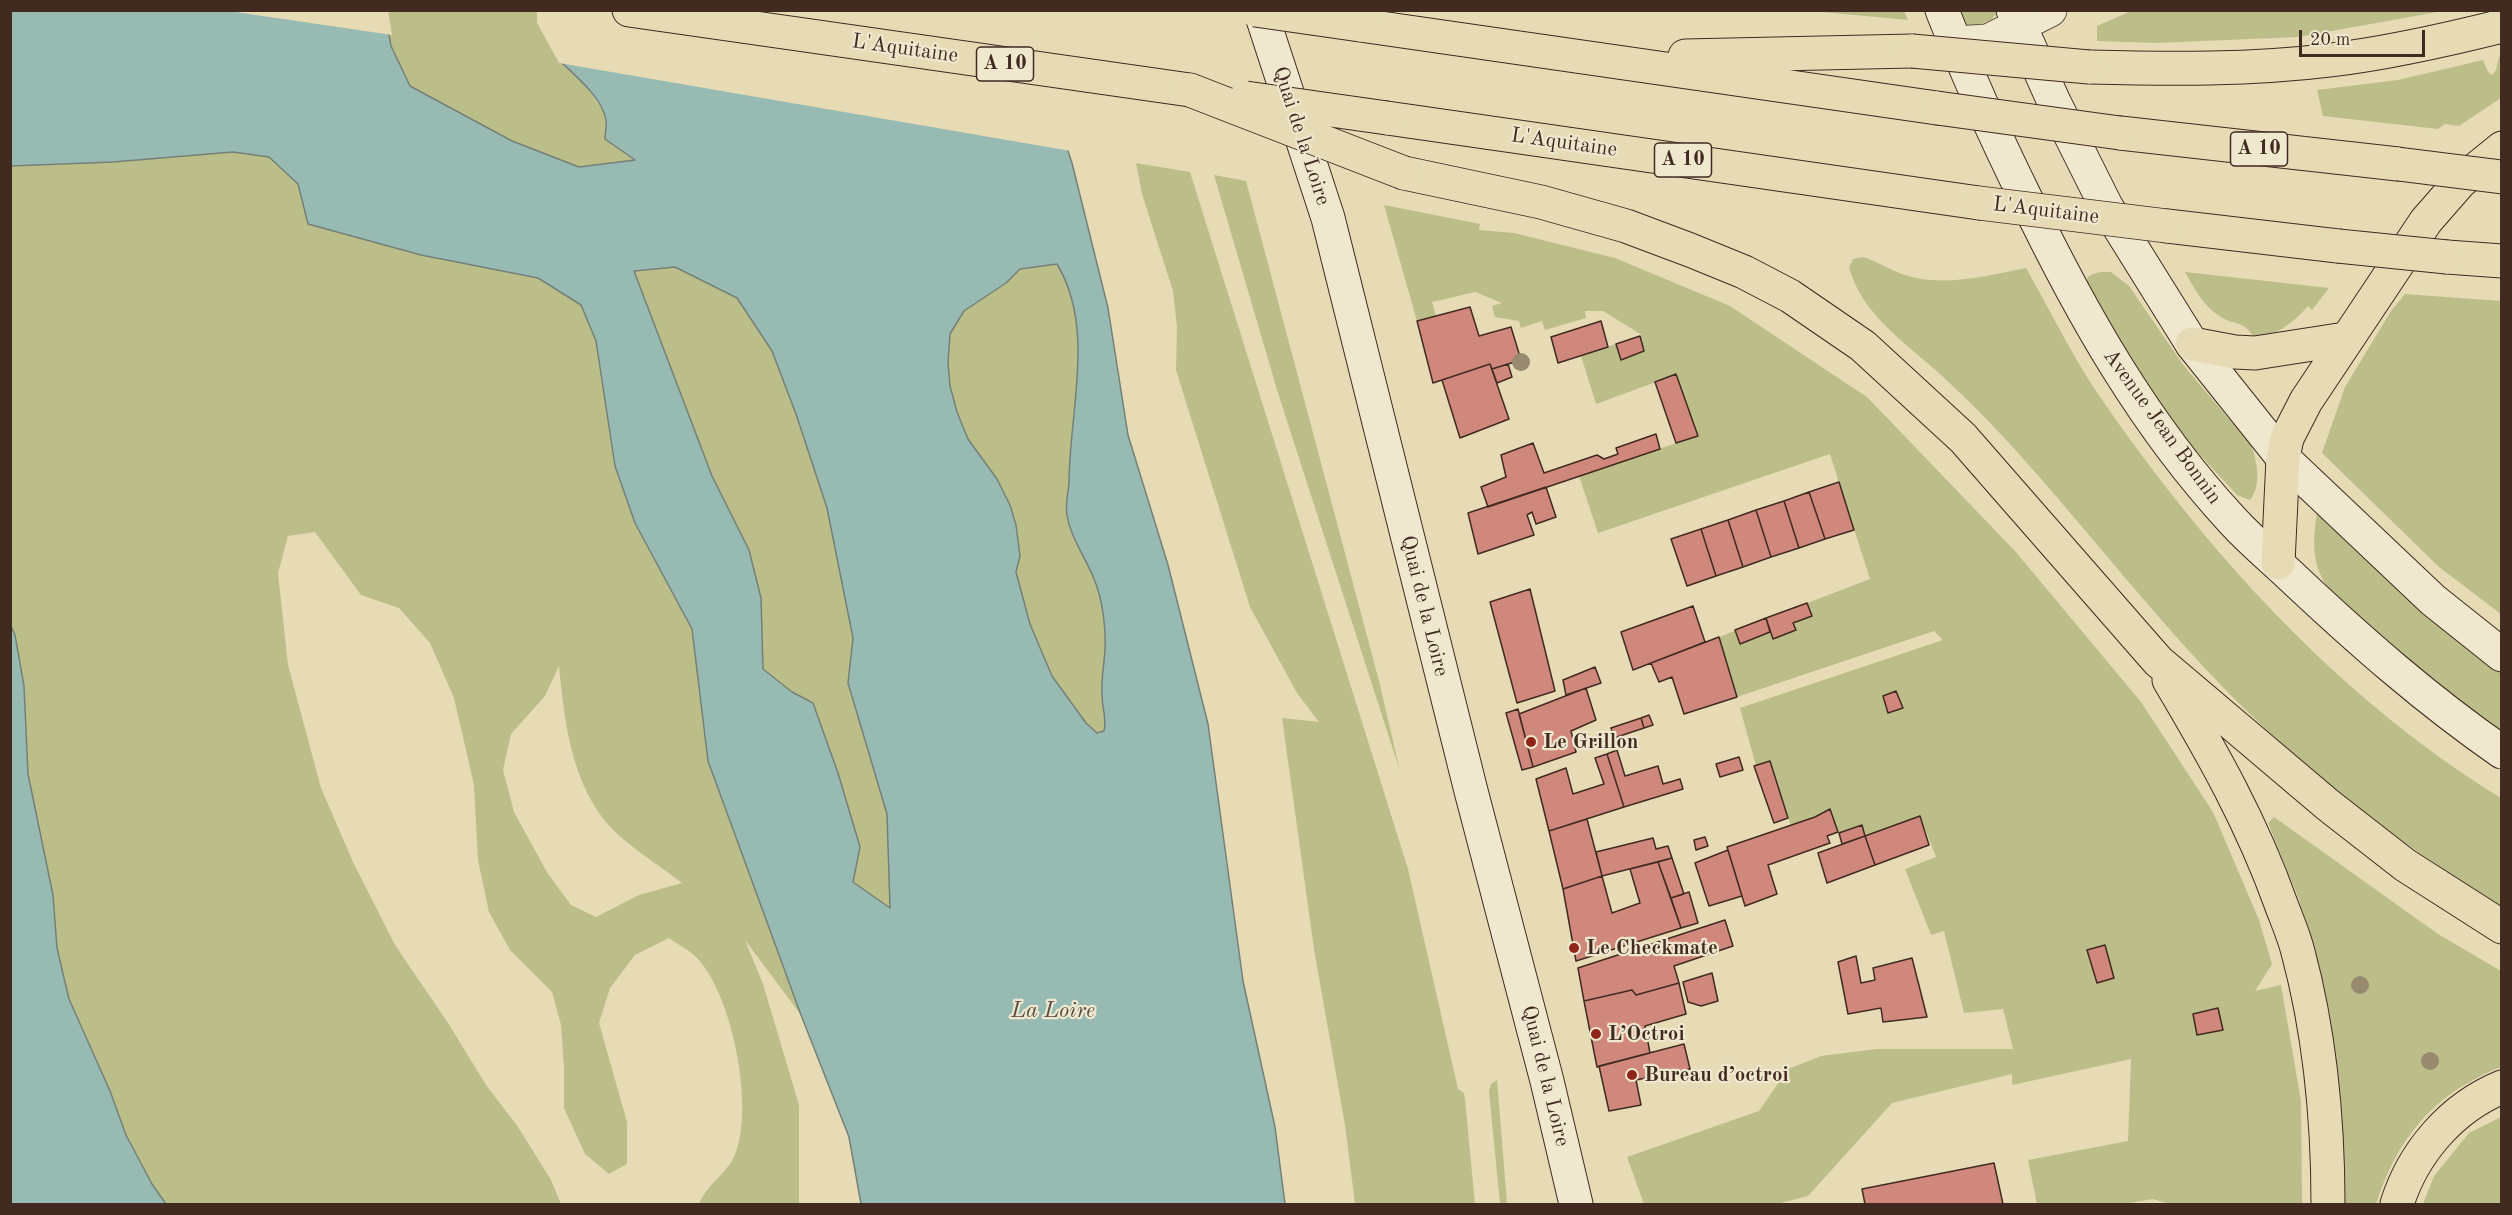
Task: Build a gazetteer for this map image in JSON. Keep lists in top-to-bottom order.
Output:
{
  "streets": {
    "main road": ["L'Aquitaine", "A 10"],
    "street": ["Quai de la Loire", "Avenue Jean Bonnin"]
  },
  "water": ["La Loire"],
  "places": [
    "Le Grillon",
    "Le Checkmate",
    "L’Octroi",
    "Bureau d’octroi"
  ],
  "scale_bar": "20 m"
}
